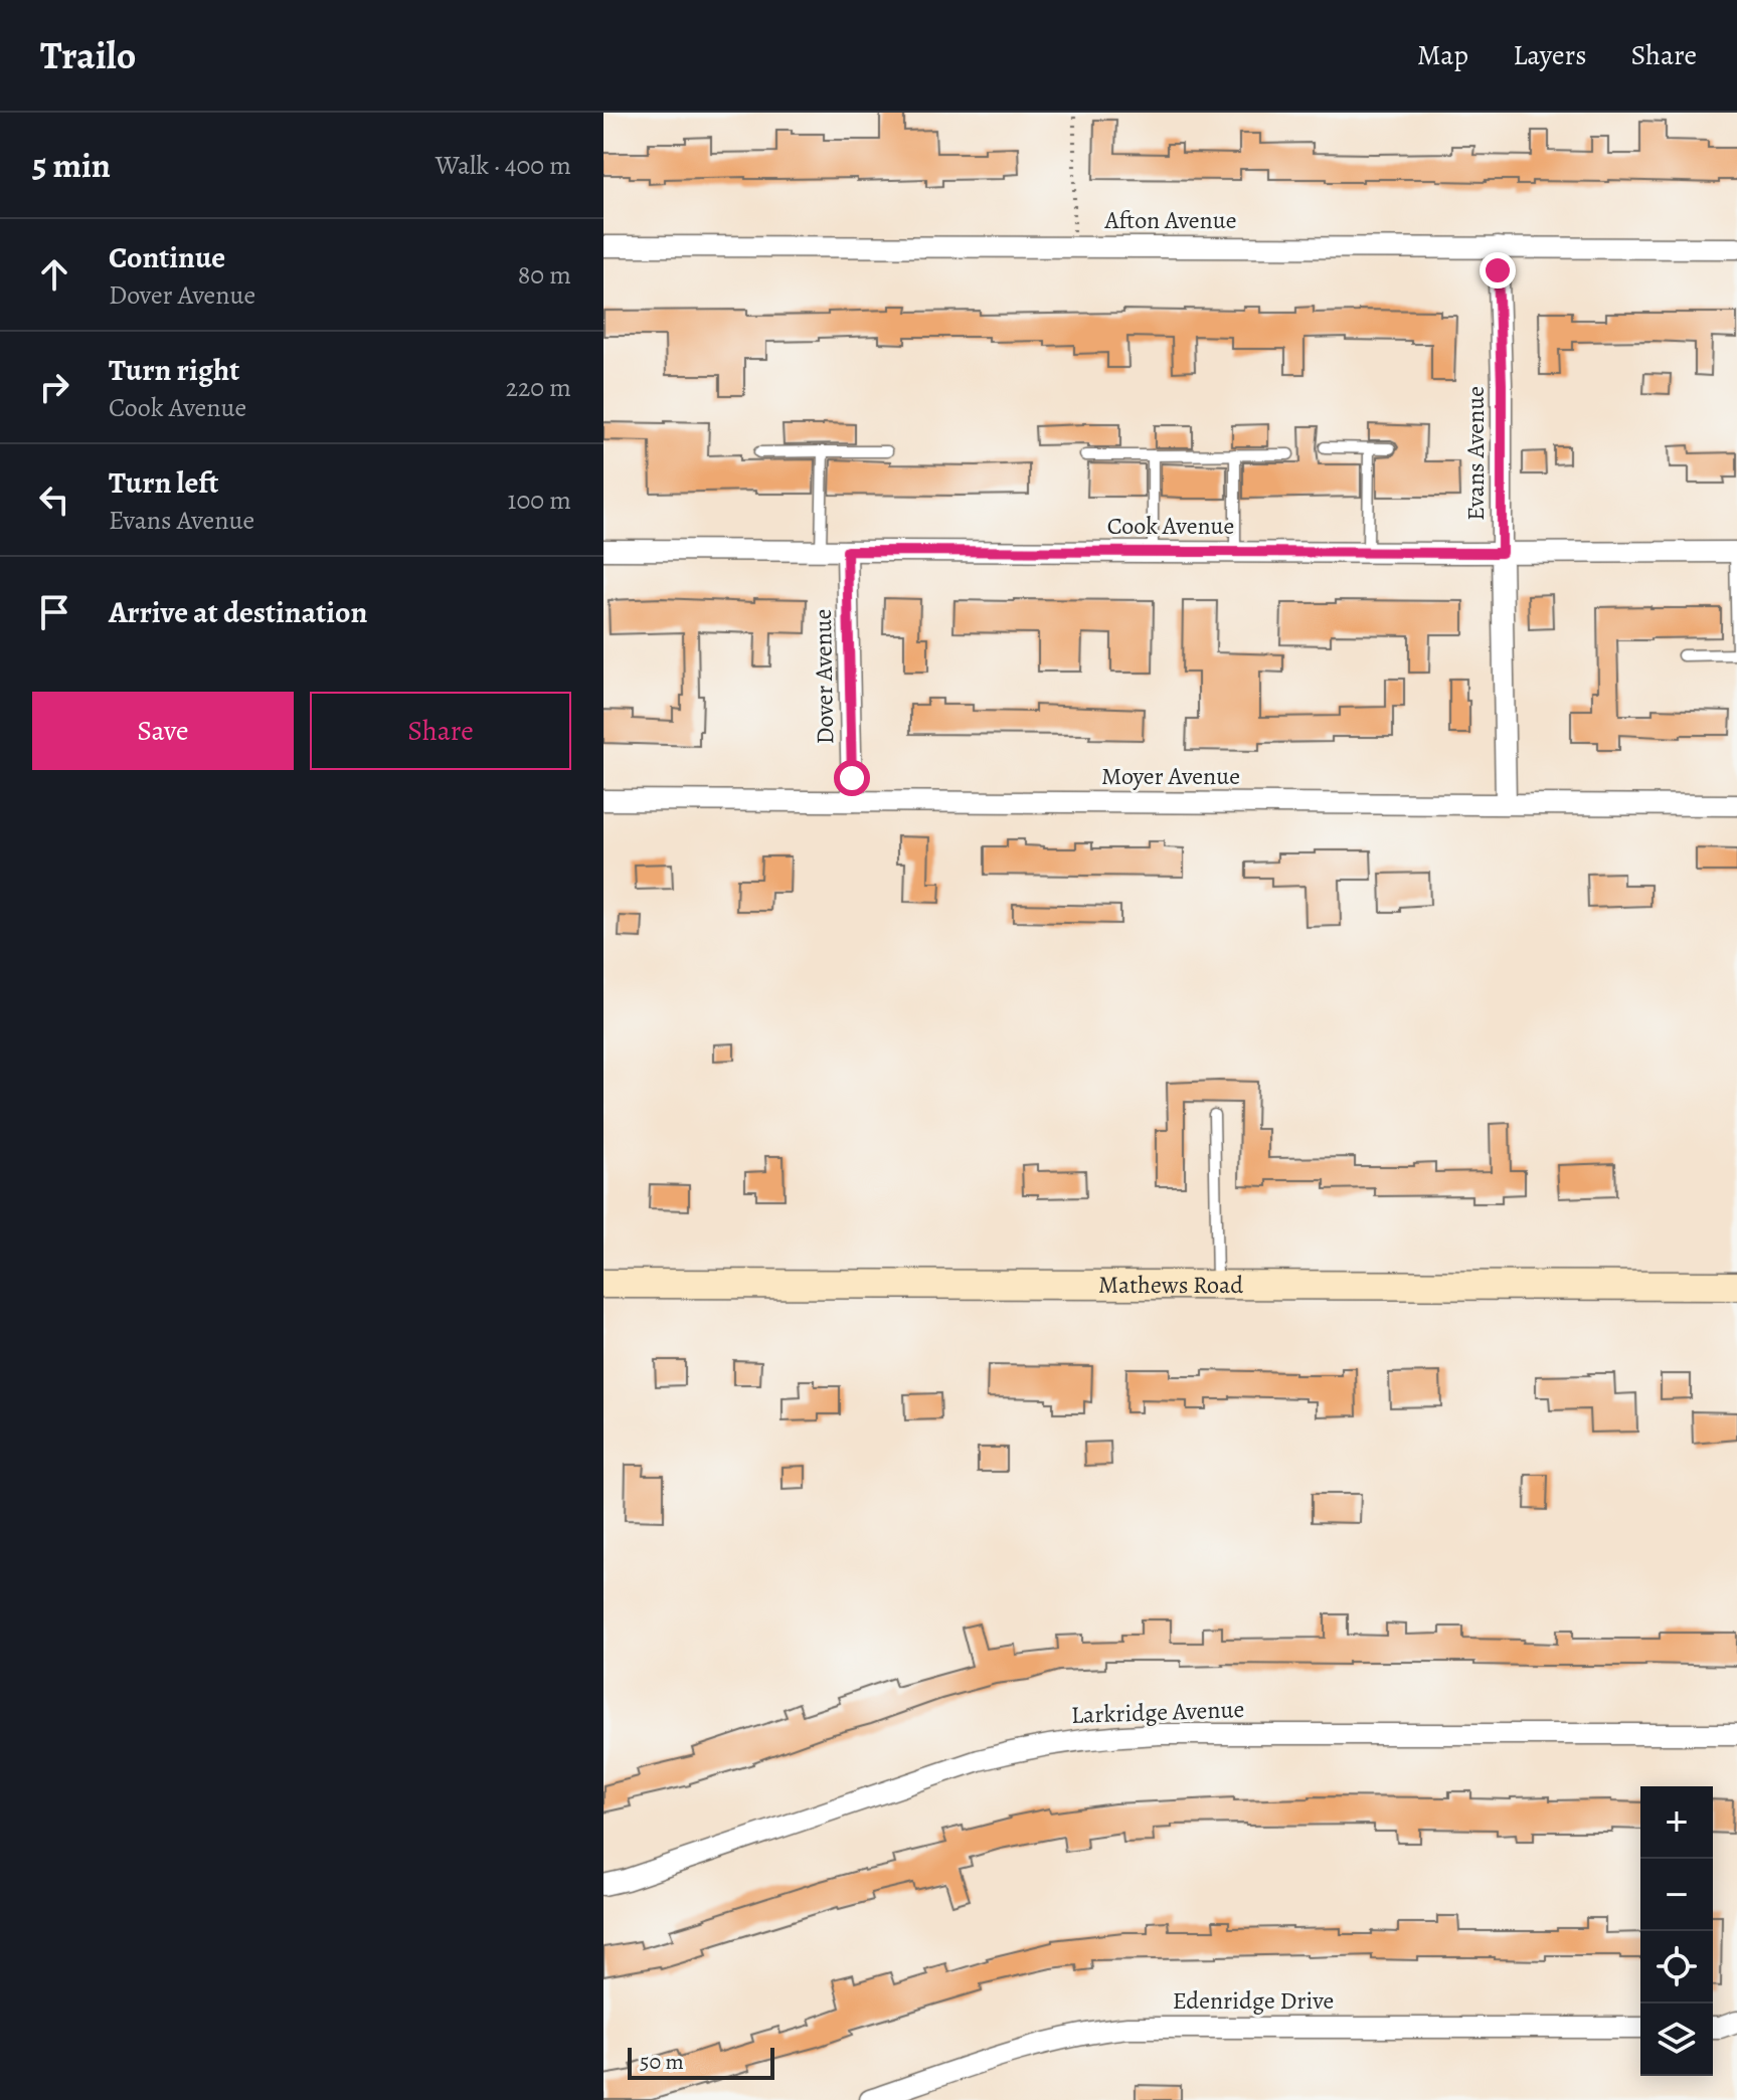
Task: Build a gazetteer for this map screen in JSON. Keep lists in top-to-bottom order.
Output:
{
  "streets": {
    "street": [
      "Afton Avenue",
      "Evans Avenue",
      "Cook Avenue",
      "Dover Avenue",
      "Moyer Avenue",
      "Mathews Road",
      "Larkridge Avenue",
      "Edenridge Drive"
    ]
  },
  "crossings": [
    ["Afton Avenue", "Evans Avenue"],
    ["Evans Avenue", "Cook Avenue"],
    ["Evans Avenue", "Moyer Avenue"],
    ["Cook Avenue", "Dover Avenue"],
    ["Dover Avenue", "Moyer Avenue"]
  ],
  "scale_bar": "50 m",
  "page": {
    "header": "Trailo",
    "nav": ["Map", "Layers", "Share"],
    "heading": ["5 min", "Walk · 400 m"],
    "list": [
      ["Continue", "Dover Avenue", "80 m"],
      ["Turn right", "Cook Avenue", "220 m"],
      ["Turn left", "Evans Avenue", "100 m"],
      "Arrive at destination"
    ],
    "buttons": ["Save", "Share"],
    "map_buttons": ["+", "−"],
    "scale": "50 m"
  }
}
